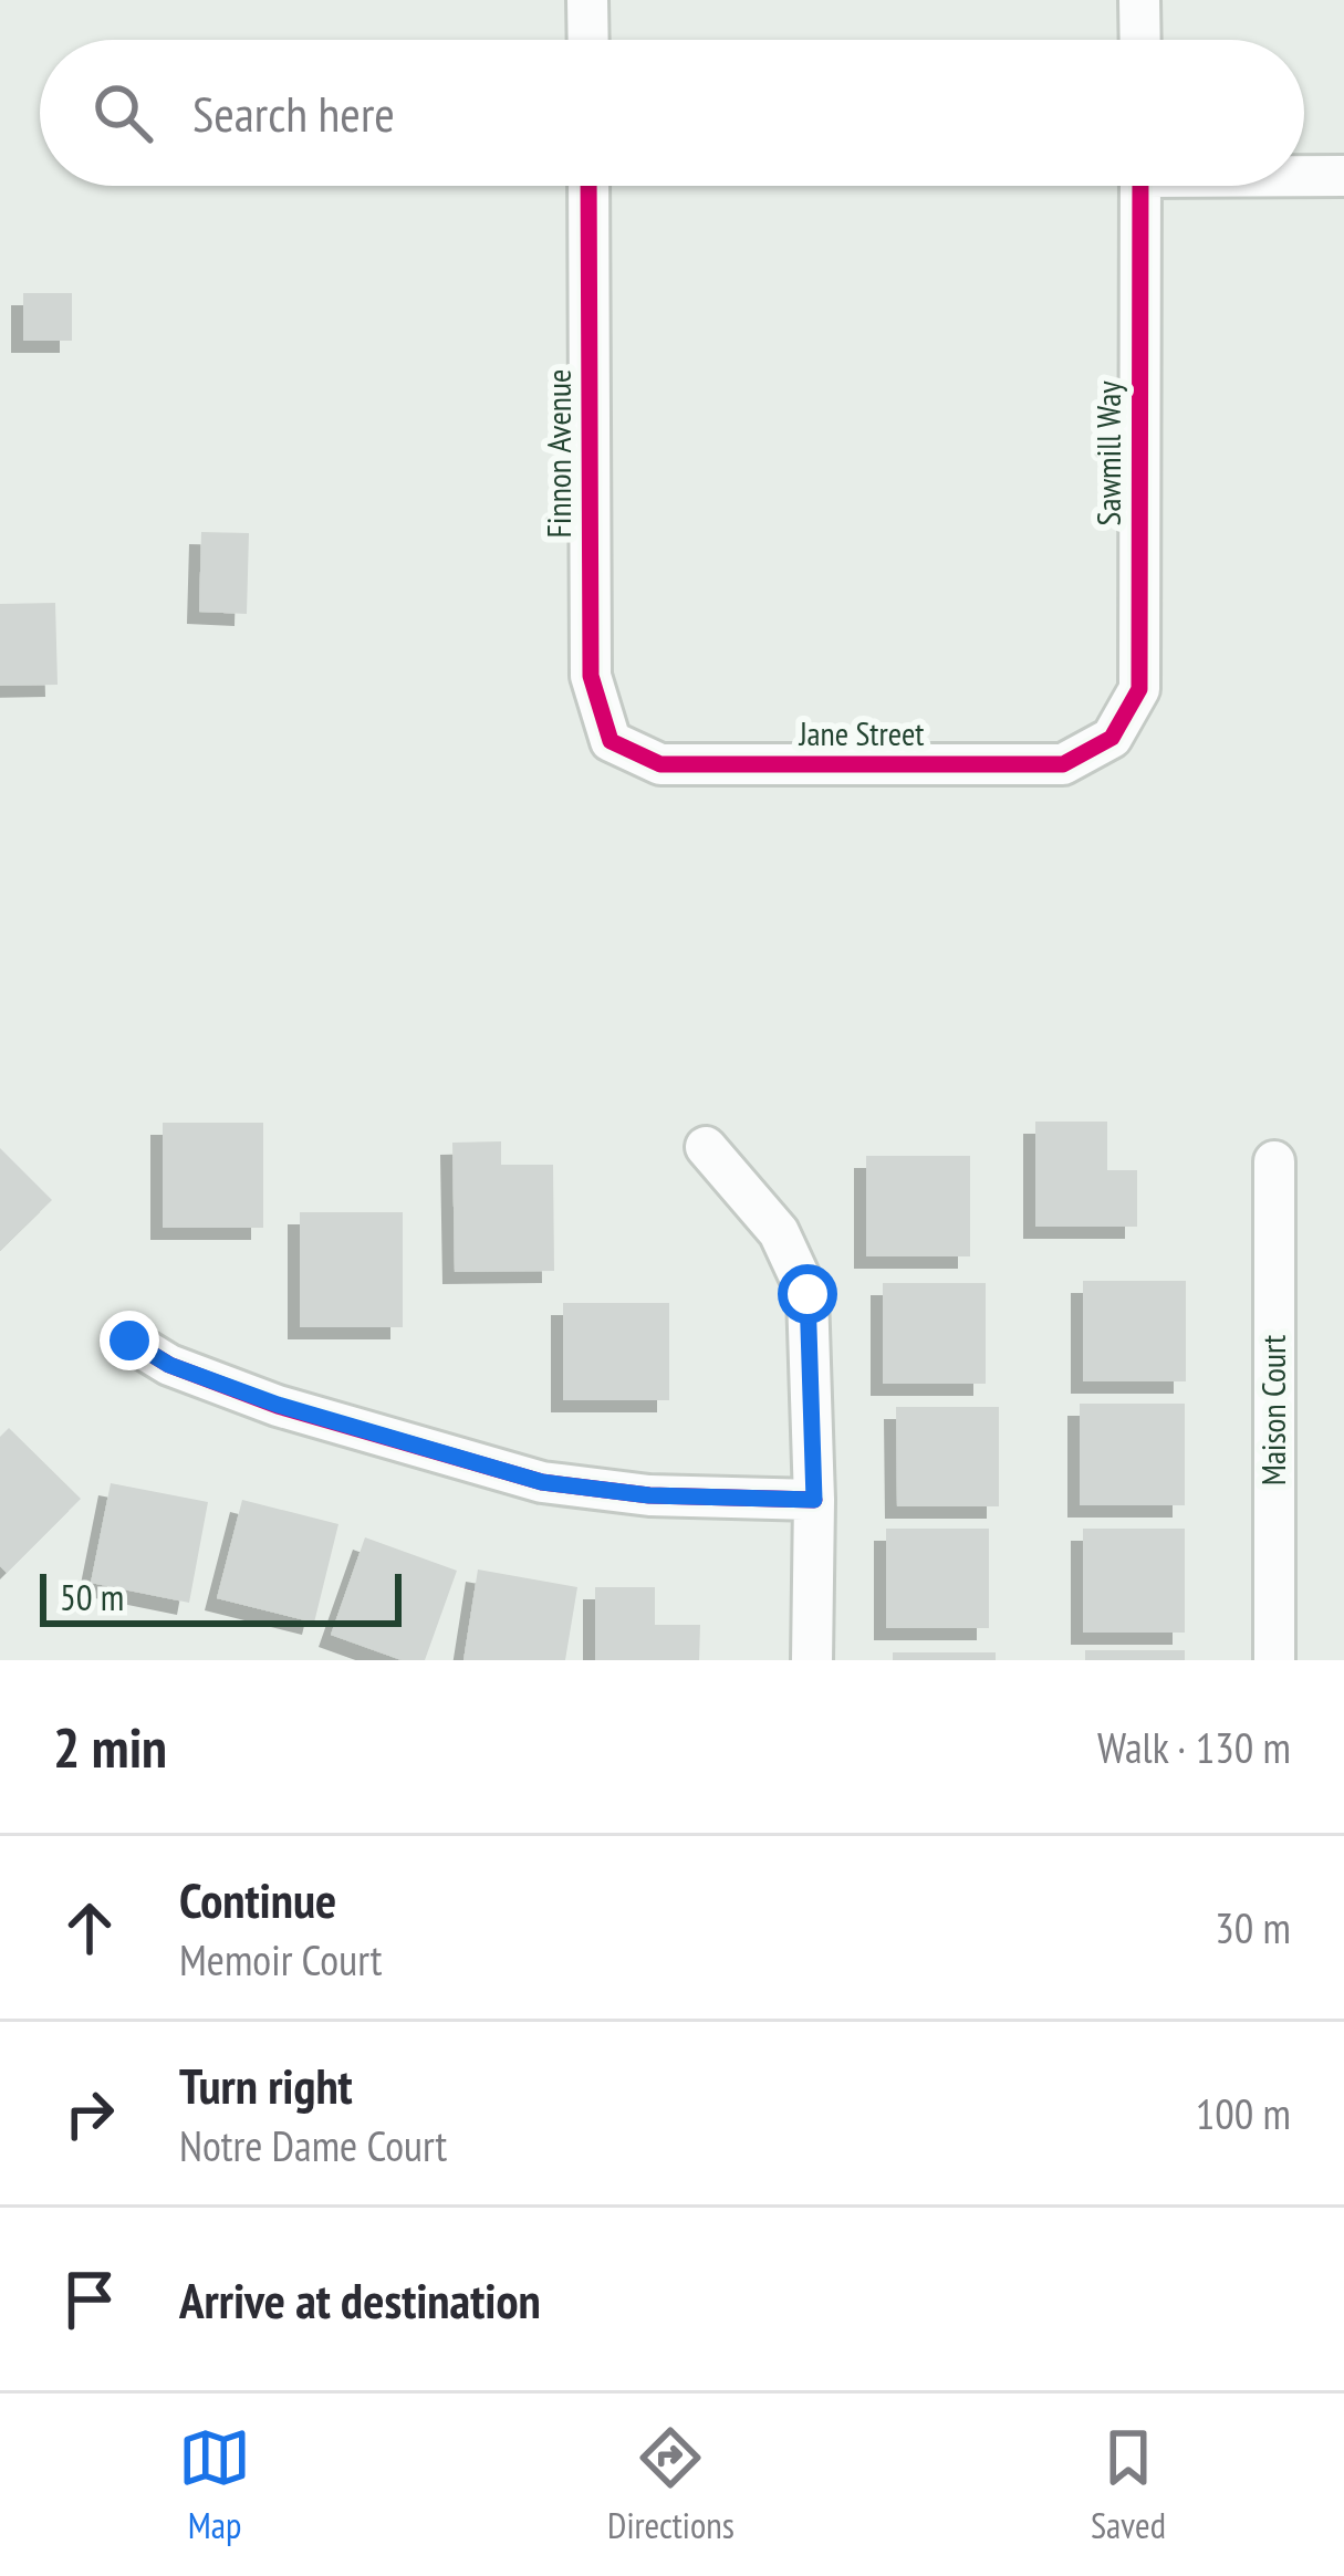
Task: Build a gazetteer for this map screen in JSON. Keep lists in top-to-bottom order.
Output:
{
  "streets": {
    "street": [
      "Finnon Avenue",
      "Sawmill Way",
      "Jane Street",
      "Maison Court"
    ]
  },
  "crossings": [
    ["Finnon Avenue", "Jane Street"],
    ["Sawmill Way", "Jane Street"]
  ],
  "scale_bar": "50 m",
  "page": {
    "search": "Search here",
    "scale": "50 m",
    "heading": ["2 min", "Walk · 130 m"],
    "list": [
      ["Continue", "Memoir Court", "30 m"],
      ["Turn right", "Notre Dame Court", "100 m"],
      "Arrive at destination"
    ],
    "nav": ["Map", "Directions", "Saved"]
  }
}
